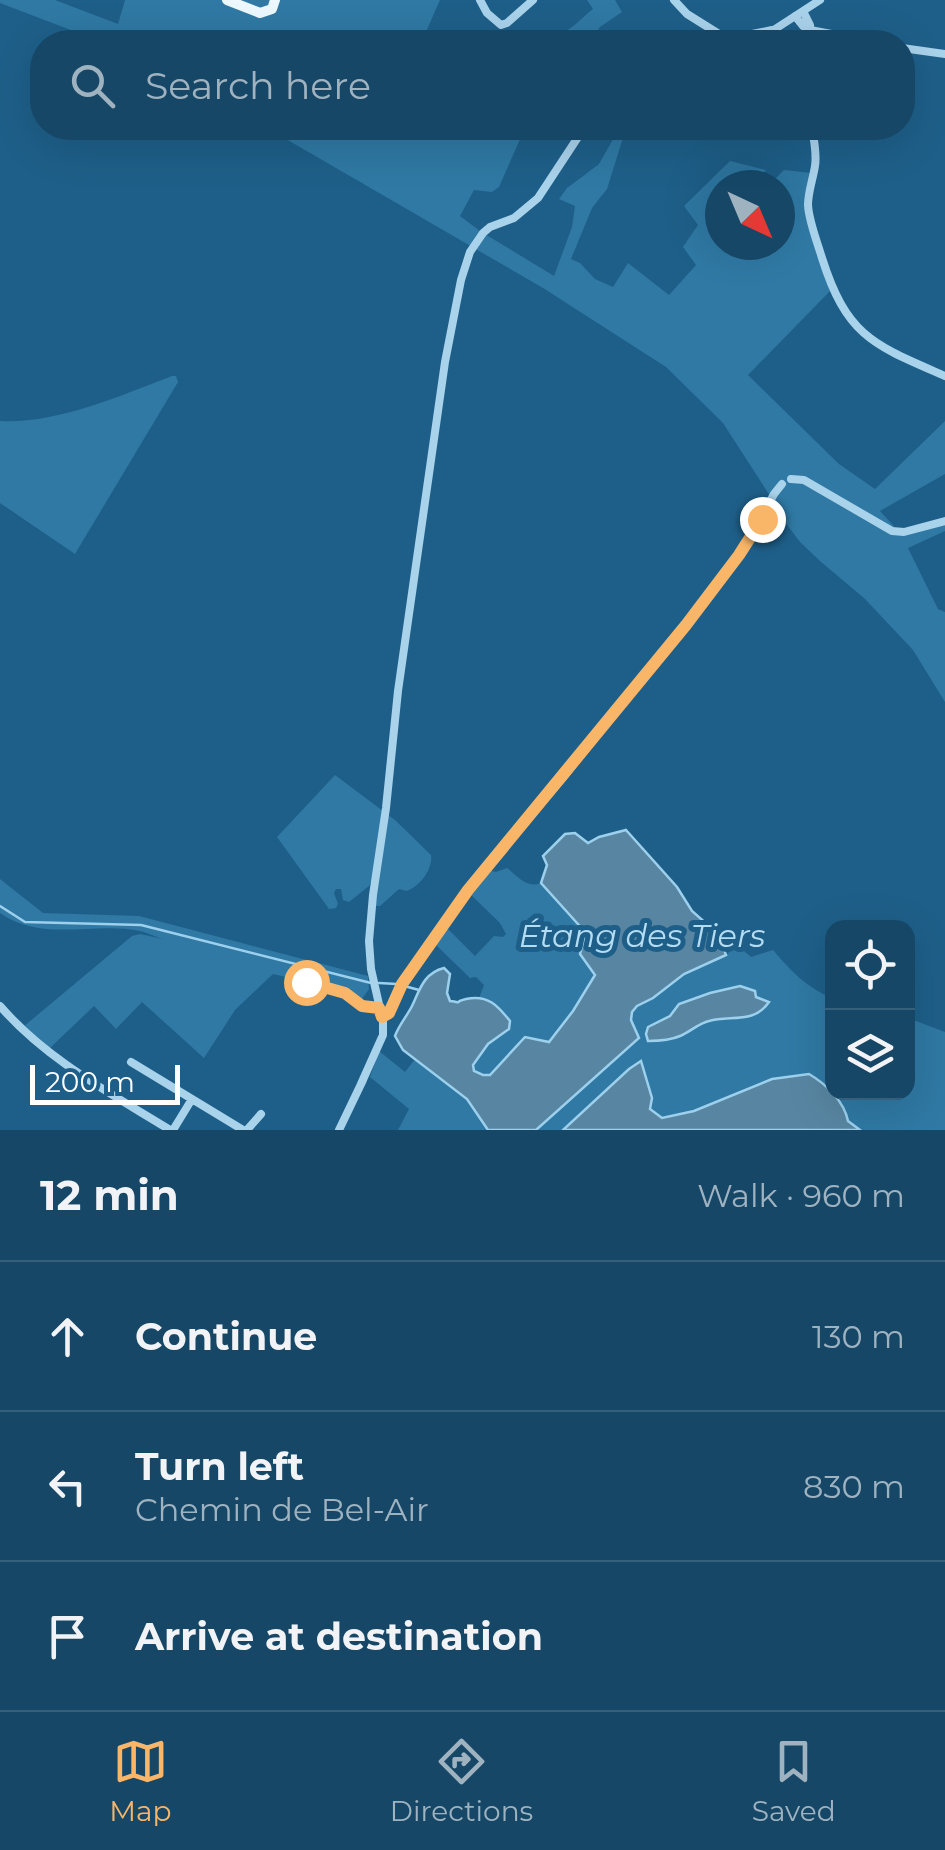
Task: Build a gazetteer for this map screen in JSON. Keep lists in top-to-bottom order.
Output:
{
  "water": ["Étang des Tiers"],
  "scale_bar": "200 m",
  "north": "bottom right",
  "page": {
    "search": "Search here",
    "scale": "200 m",
    "heading": ["12 min", "Walk · 960 m"],
    "list": [
      ["Continue", "130 m"],
      ["Turn left", "Chemin de Bel-Air", "830 m"],
      "Arrive at destination"
    ],
    "nav": ["Map", "Directions", "Saved"]
  }
}
